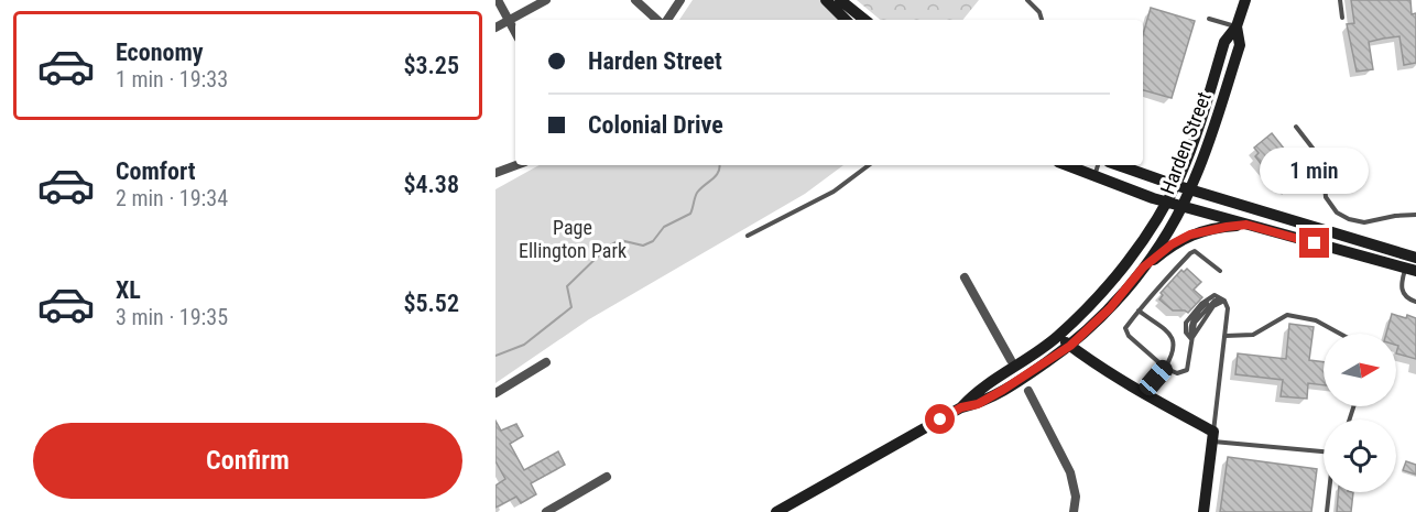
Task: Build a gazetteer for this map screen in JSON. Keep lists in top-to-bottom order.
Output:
{
  "streets": {
    "main road": ["Harden Street"]
  },
  "parks": ["Page Ellington Park"],
  "north": "right",
  "page": {
    "list": [
      {
        "name": "Economy",
        "note": "1 min · 19:33",
        "value": "$3.25"
      },
      {
        "name": "Comfort",
        "note": "2 min · 19:34",
        "value": "$4.38"
      },
      {
        "name": "XL",
        "note": "3 min · 19:35",
        "value": "$5.52"
      }
    ],
    "banner": ["Harden Street", "Colonial Drive"],
    "bubble": "1 min",
    "buttons": "Confirm"
  }
}
